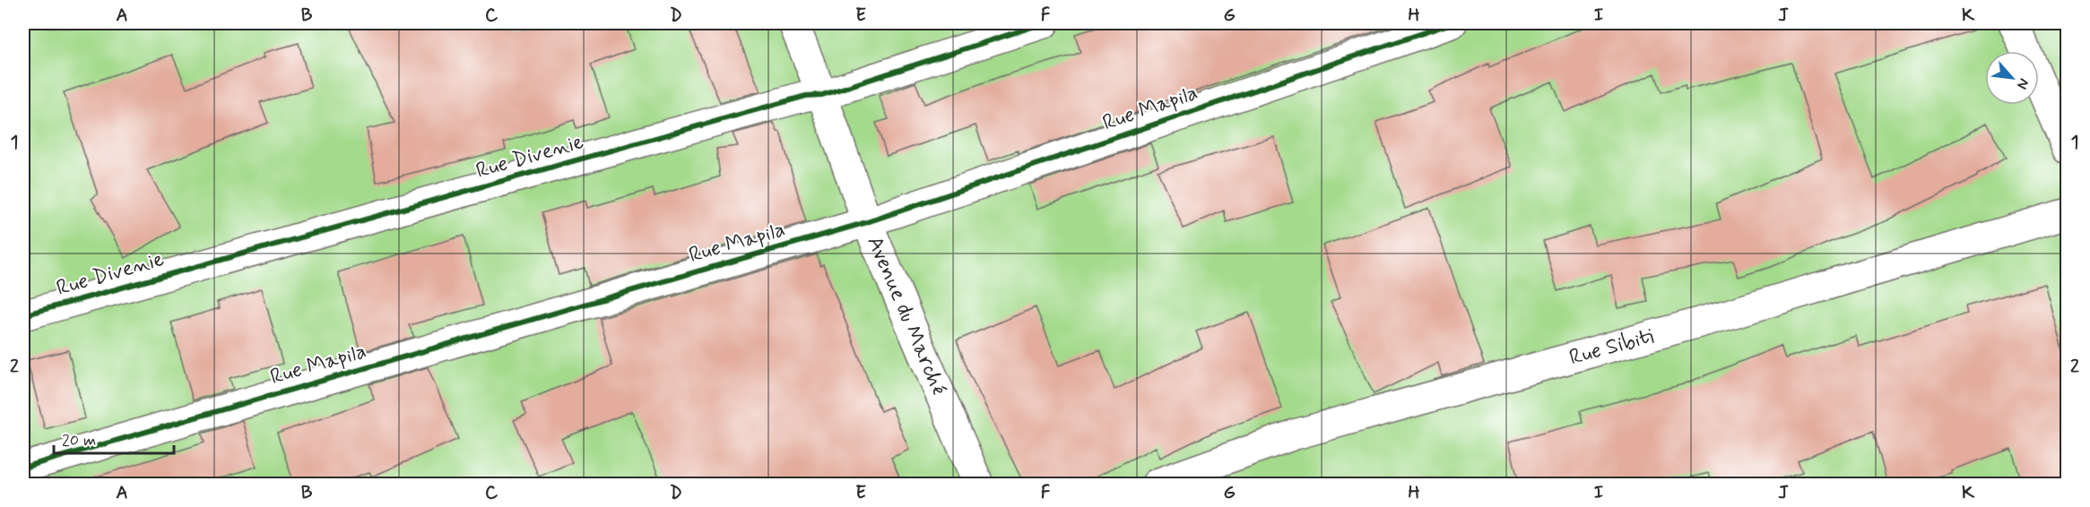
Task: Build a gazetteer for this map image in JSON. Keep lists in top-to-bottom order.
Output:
{
  "streets": {
    "street": [
      "Rue Mapila",
      "Rue Divenie",
      "Avenue du Marché",
      "Rue Sibiti"
    ]
  },
  "crossings": [
    ["Rue Mapila", "Avenue du Marché"],
    ["Rue Divenie", "Avenue du Marché"]
  ],
  "scale_bar": "20 m",
  "north": "bottom right",
  "grid": {
    "columns": [
      "A",
      "B",
      "C",
      "D",
      "E",
      "F",
      "G",
      "H",
      "I",
      "J",
      "K"
    ],
    "rows": ["1", "2"]
  }
}
